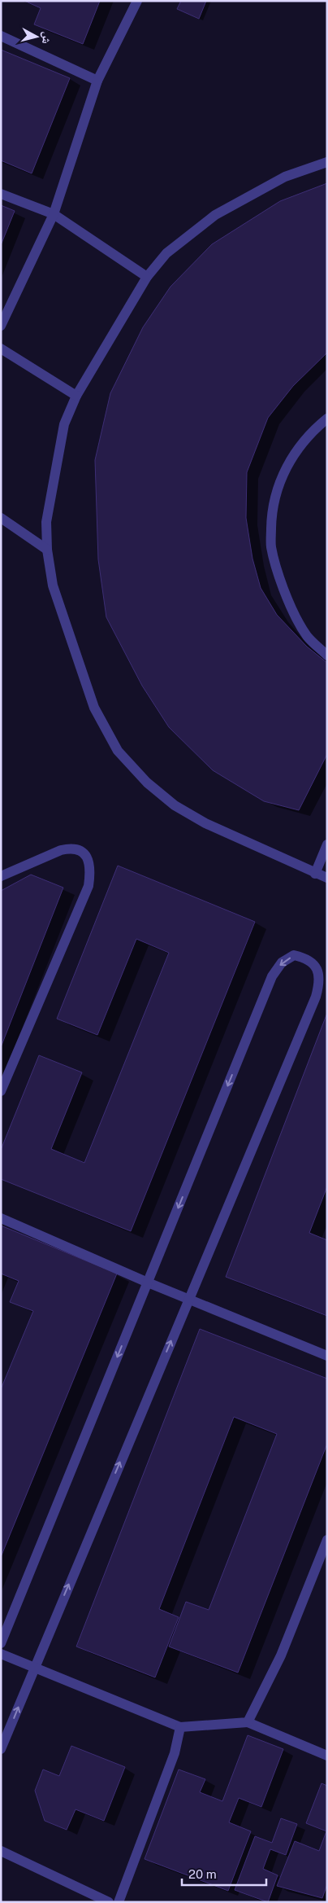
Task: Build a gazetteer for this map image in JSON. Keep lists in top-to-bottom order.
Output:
{
  "scale_bar": "20 m",
  "north": "right"
}
